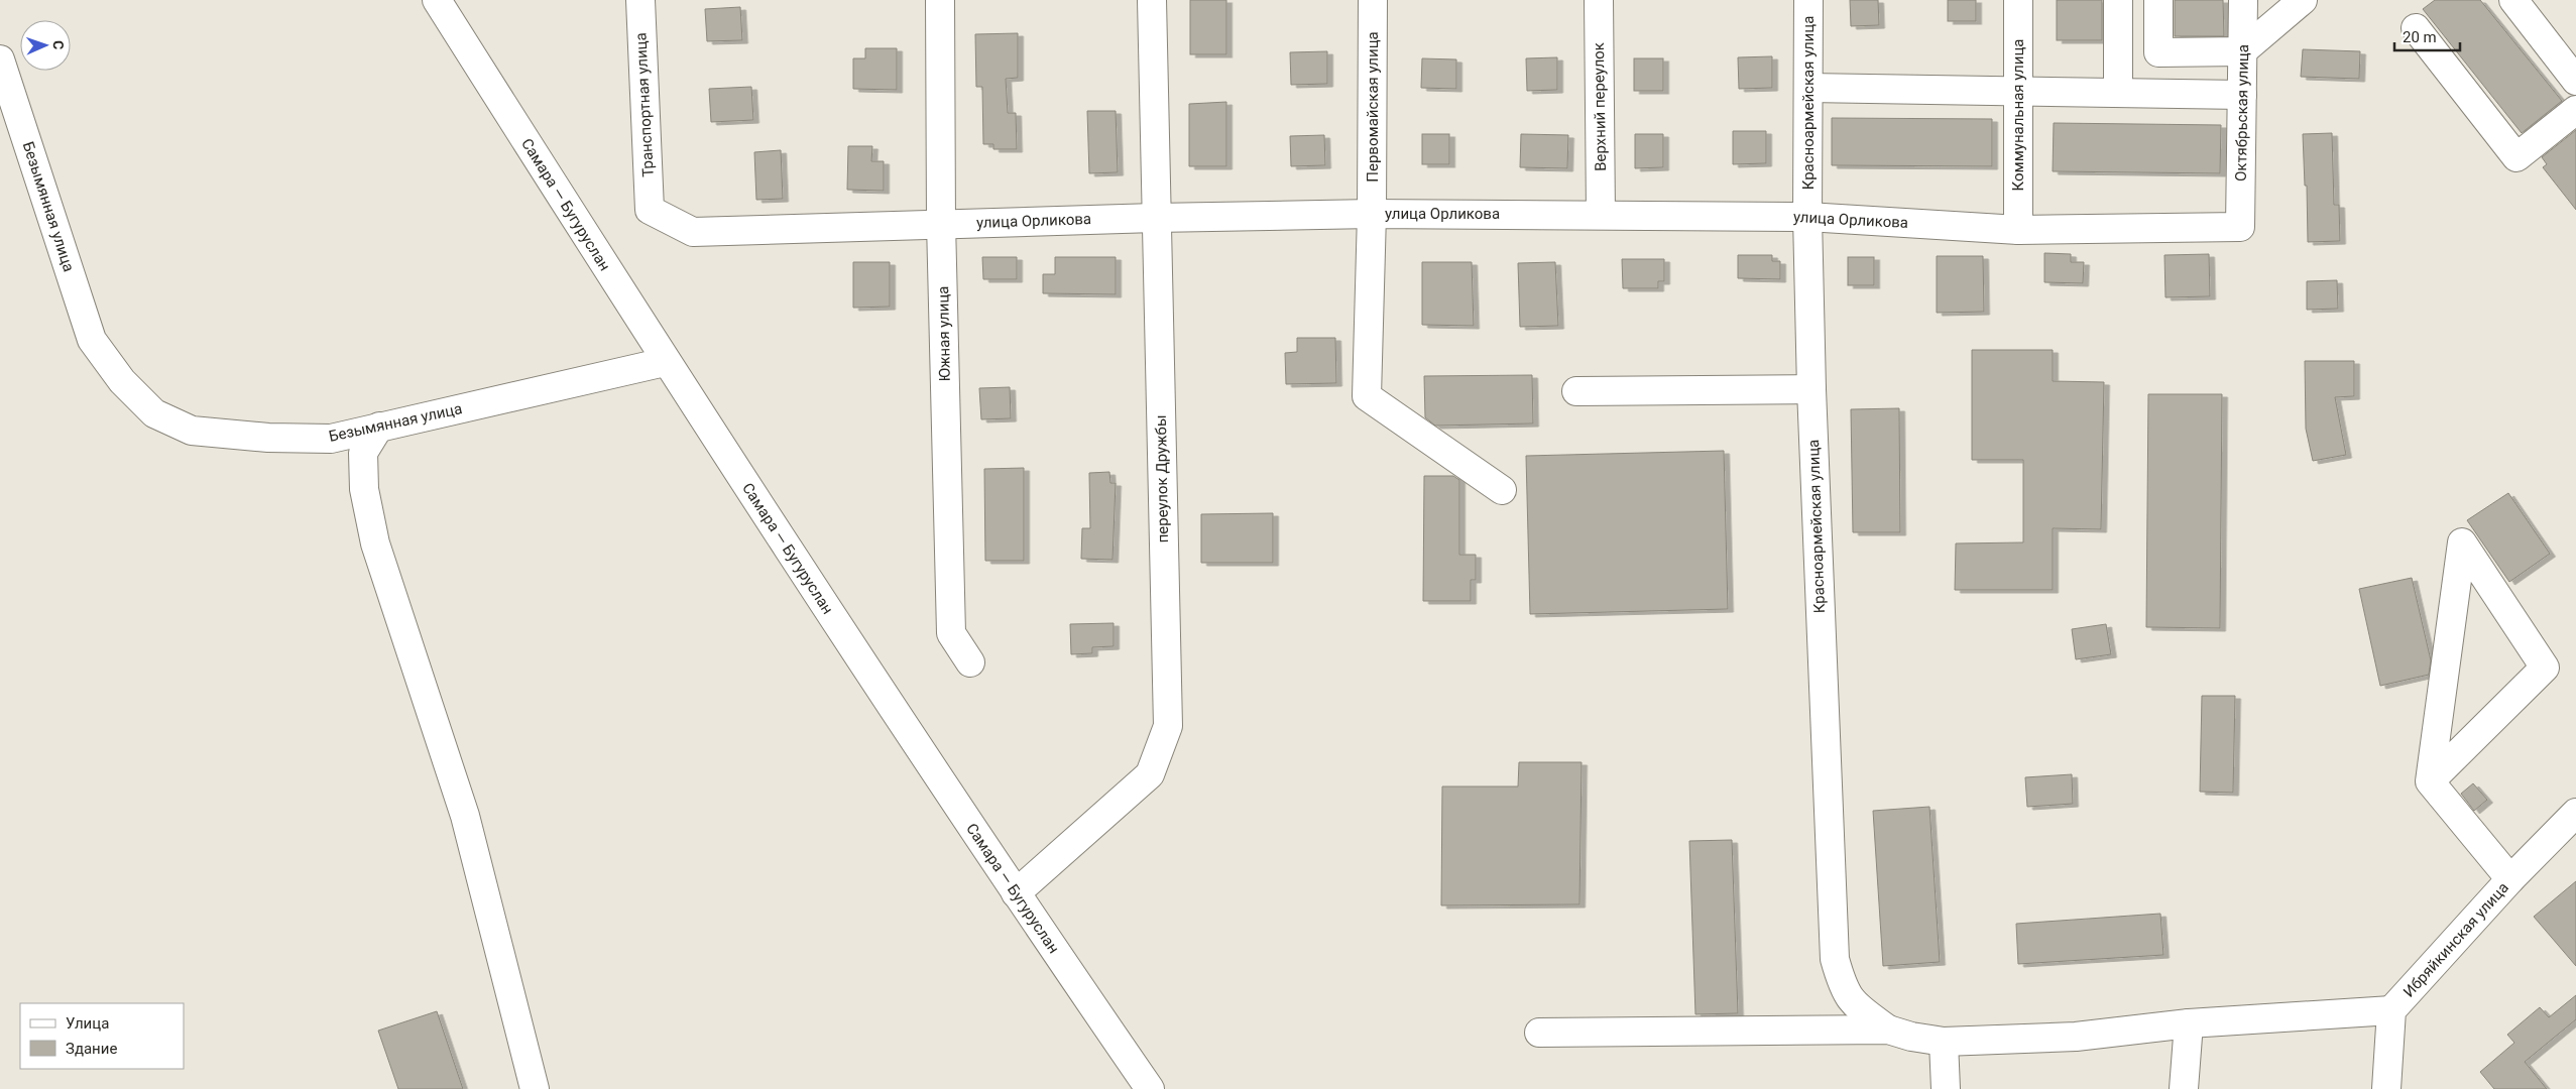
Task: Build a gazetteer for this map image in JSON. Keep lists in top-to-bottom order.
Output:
{
  "streets": {
    "street": [
      "Красноармейская улица",
      "Транспортная улица",
      "Первомайская улица",
      "Верхний переулок",
      "Октябрьская улица",
      "Коммунальная улица",
      "Самара — Бугуруслан",
      "Безымянная улица",
      "улица Орликова",
      "Южная улица",
      "переулок Дружбы",
      "Ибряйкинская улица"
    ]
  },
  "crossings": [
    ["Красноармейская улица", "улица Орликова"],
    ["Транспортная улица", "улица Орликова"],
    ["Первомайская улица", "улица Орликова"],
    ["Верхний переулок", "улица Орликова"],
    ["Октябрьская улица", "улица Орликова"],
    ["Коммунальная улица", "улица Орликова"],
    ["Самара — Бугуруслан", "Безымянная улица"],
    ["Самара — Бугуруслан", "переулок Дружбы"],
    ["улица Орликова", "Южная улица"],
    ["улица Орликова", "переулок Дружбы"]
  ],
  "legend": ["Улица", "Здание"],
  "scale_bar": "20 m",
  "north": "right"
}
